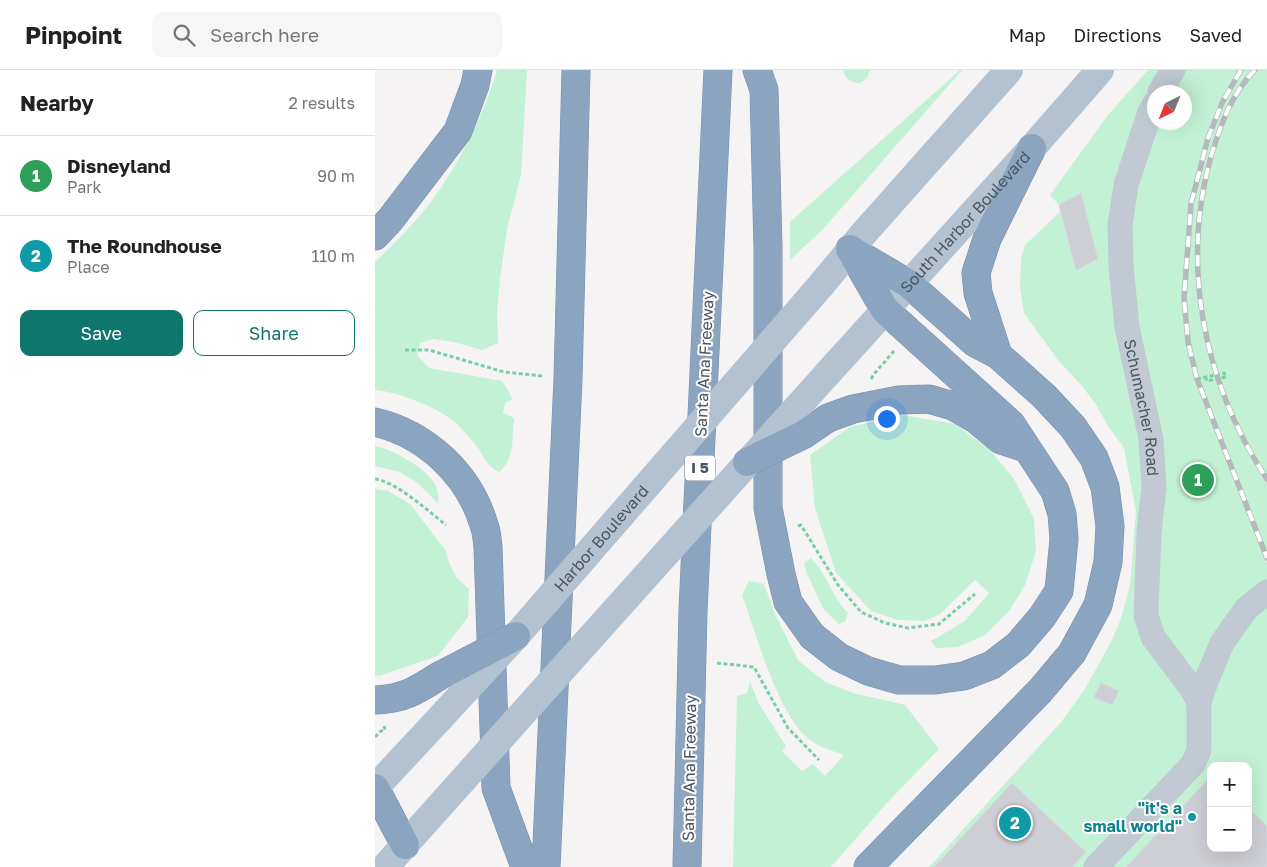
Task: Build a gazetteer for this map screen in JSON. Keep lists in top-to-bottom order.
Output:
{
  "streets": {
    "highway": ["Santa Ana Freeway", "I 5"],
    "main road": ["South Harbor Boulevard", "Harbor Boulevard"],
    "lane": ["Schumacher Road"]
  },
  "places": ["\"it's a small world\""],
  "north": "bottom left",
  "page": {
    "header": "Pinpoint",
    "search": "Search here",
    "nav": ["Map", "Directions", "Saved"],
    "heading": ["Nearby", "2 results"],
    "list": [
      {
        "mark": "1",
        "name": "Disneyland",
        "note": "Park",
        "value": "90 m"
      },
      {
        "mark": "2",
        "name": "The Roundhouse",
        "note": "Place",
        "value": "110 m"
      }
    ],
    "buttons": ["Save", "Share"],
    "pins": ["1", "2"],
    "map_buttons": ["+", "−"]
  }
}
